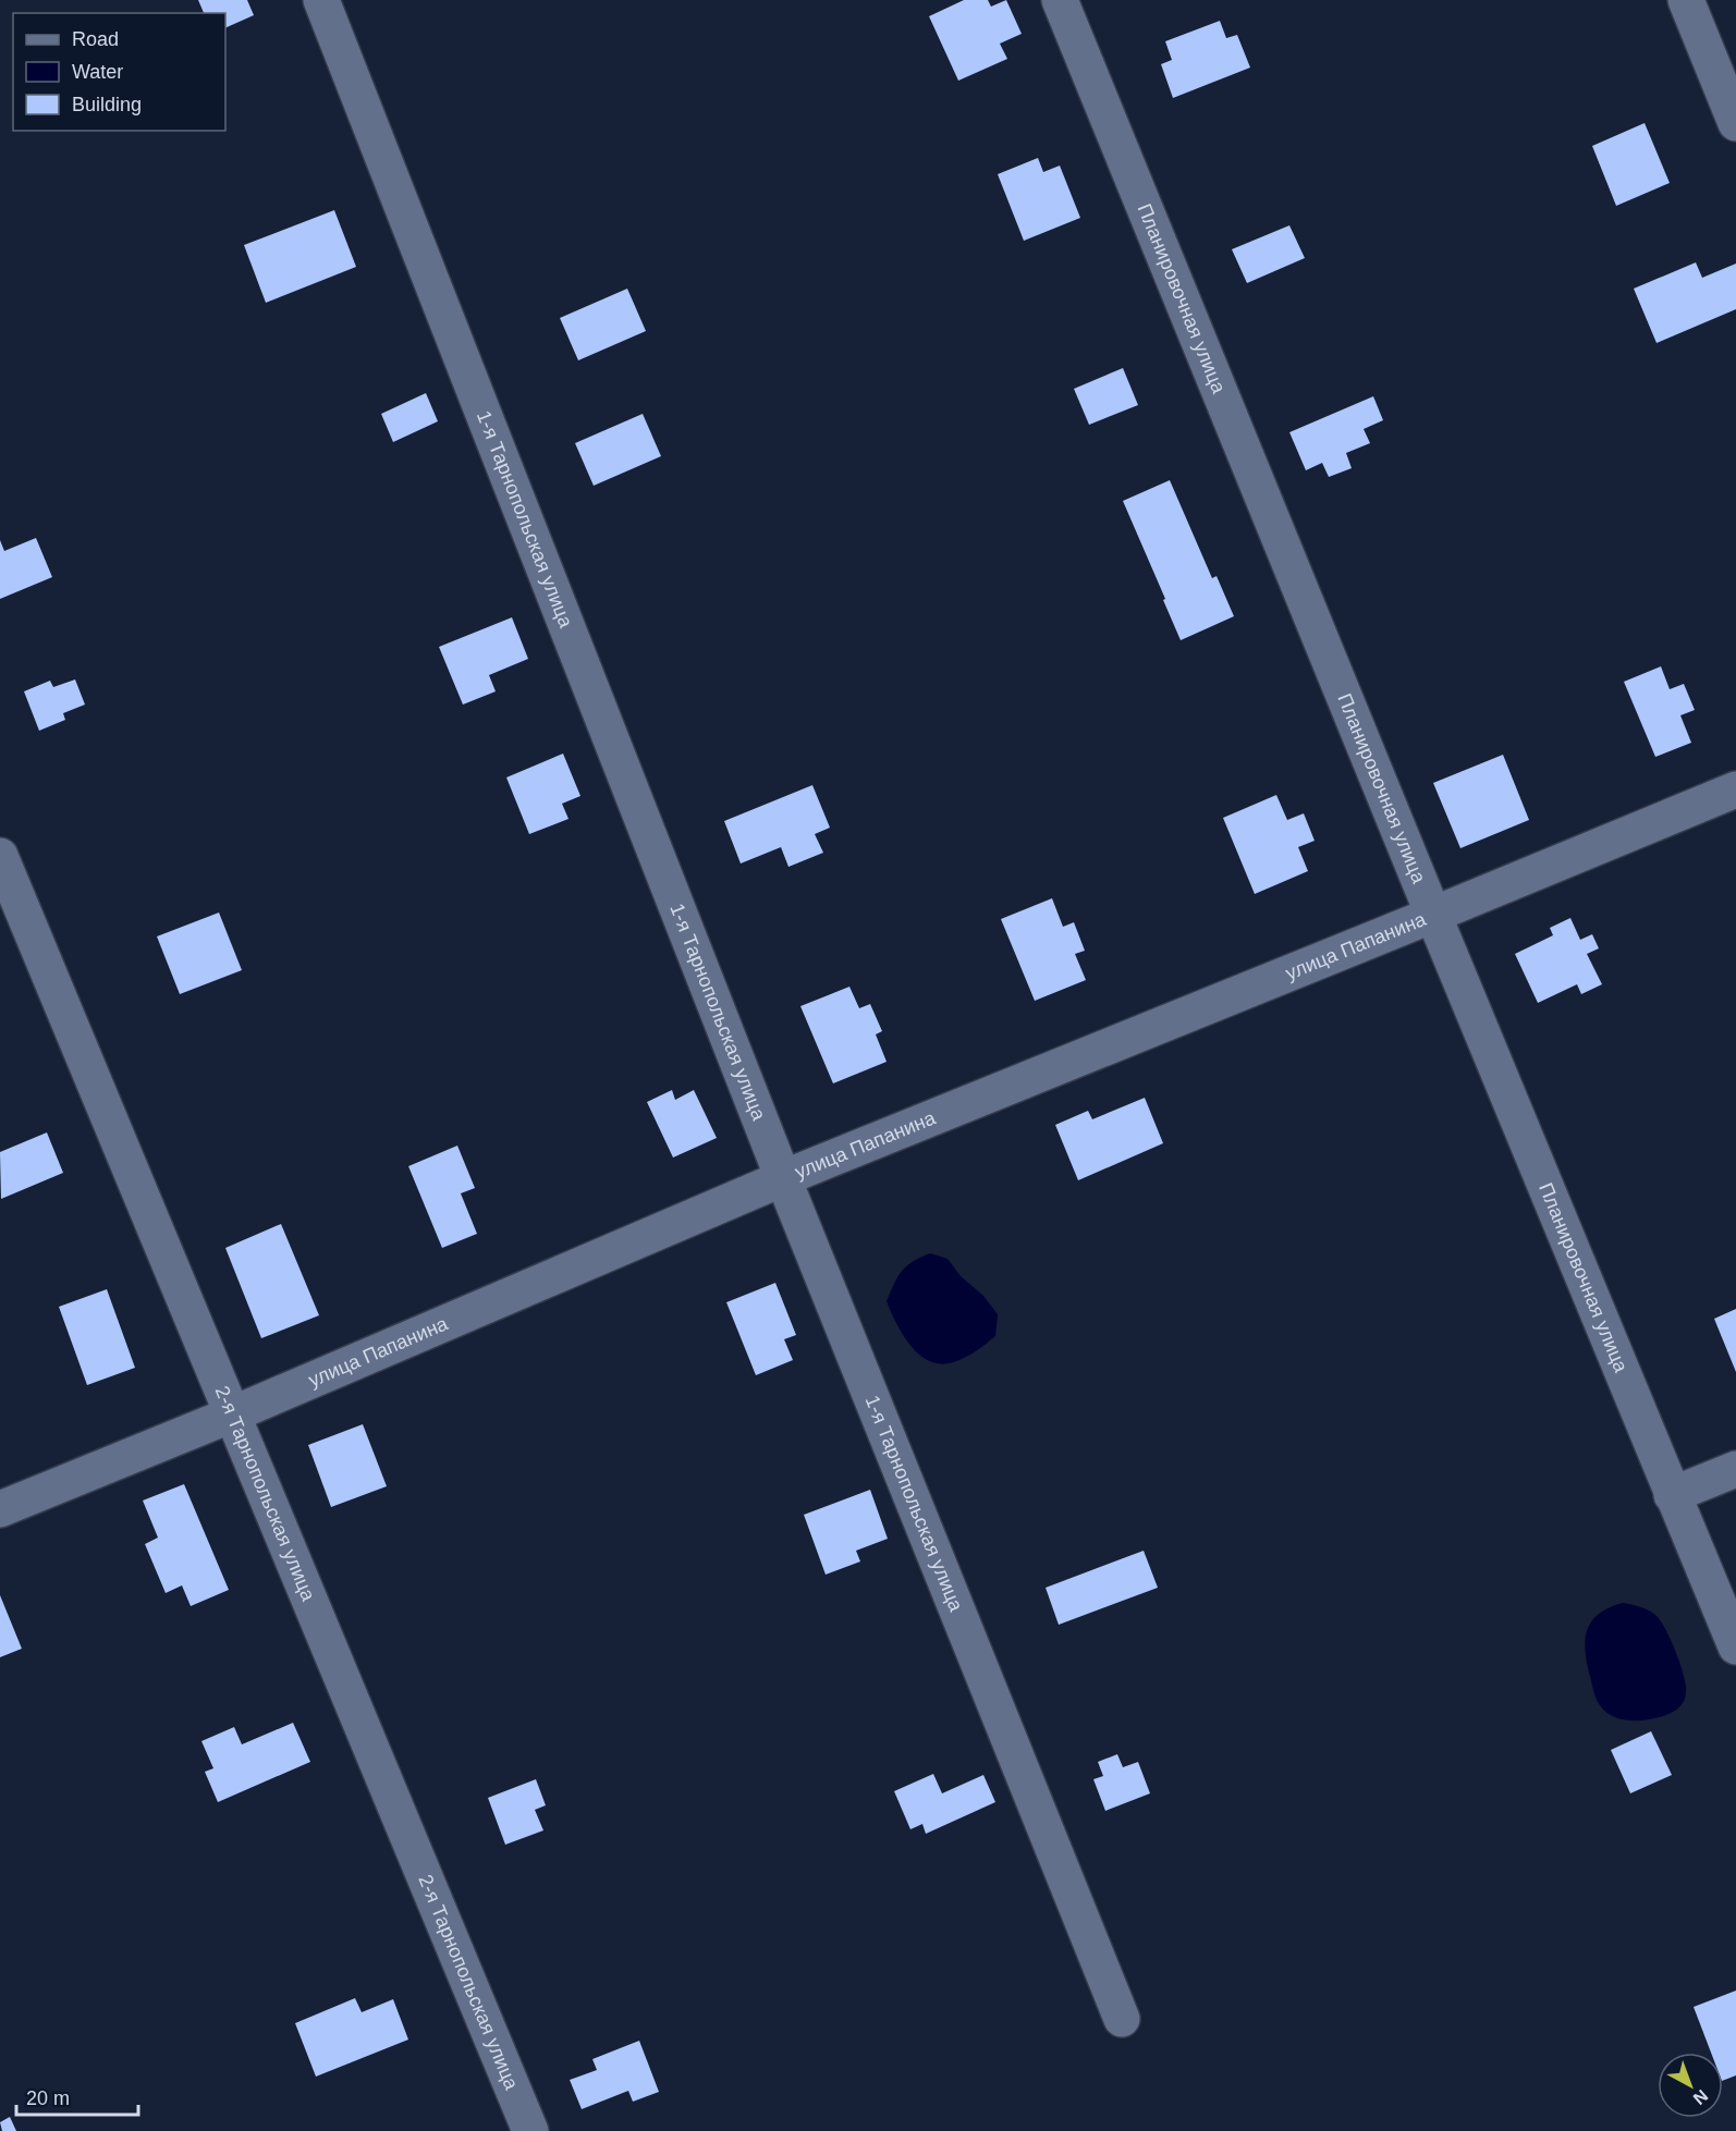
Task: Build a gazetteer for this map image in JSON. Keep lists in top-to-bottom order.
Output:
{
  "streets": {
    "street": [
      "Планировочная улица",
      "1-я Тарнопольская улица",
      "улица Папанина",
      "2-я Тарнопольская улица"
    ]
  },
  "crossings": [
    ["Планировочная улица", "улица Папанина"],
    ["1-я Тарнопольская улица", "улица Папанина"],
    ["улица Папанина", "2-я Тарнопольская улица"]
  ],
  "legend": ["Road", "Water", "Building"],
  "scale_bar": "20 m",
  "north": "bottom right"
}
